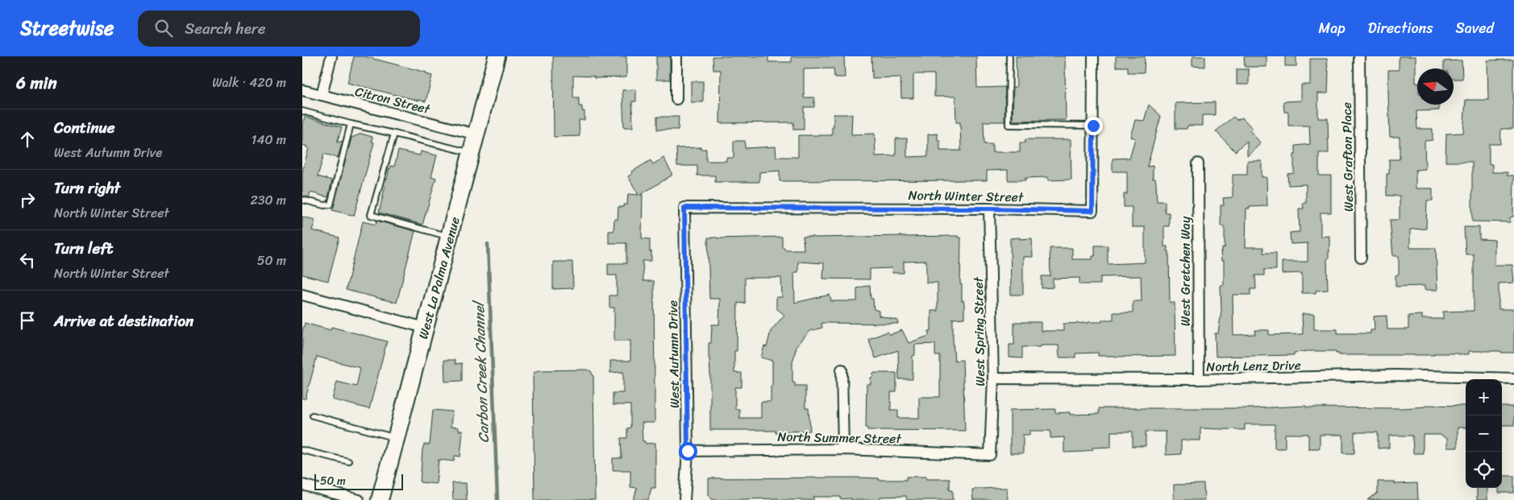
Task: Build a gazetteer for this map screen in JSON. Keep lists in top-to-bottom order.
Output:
{
  "streets": {
    "main road": ["West La Palma Avenue"],
    "street": [
      "Citron Street",
      "West Grafton Place",
      "North Winter Street",
      "West Gretchen Way",
      "West Spring Street",
      "West Autumn Drive",
      "North Lenz Drive",
      "North Summer Street"
    ]
  },
  "crossings": [
    ["Citron Street", "West La Palma Avenue"],
    ["North Winter Street", "West Spring Street"],
    ["North Winter Street", "West Autumn Drive"],
    ["West Gretchen Way", "North Lenz Drive"],
    ["West Spring Street", "North Lenz Drive"],
    ["West Spring Street", "North Summer Street"],
    ["West Autumn Drive", "North Summer Street"]
  ],
  "water": ["Carbon Creek Channel"],
  "scale_bar": "50 m",
  "north": "left",
  "page": {
    "header": "Streetwise",
    "search": "Search here",
    "nav": ["Map", "Directions", "Saved"],
    "heading": ["6 min", "Walk · 420 m"],
    "list": [
      ["Continue", "West Autumn Drive", "140 m"],
      ["Turn right", "North Winter Street", "230 m"],
      ["Turn left", "North Winter Street", "50 m"],
      "Arrive at destination"
    ],
    "map_buttons": ["+", "−"],
    "scale": "50 m"
  }
}
